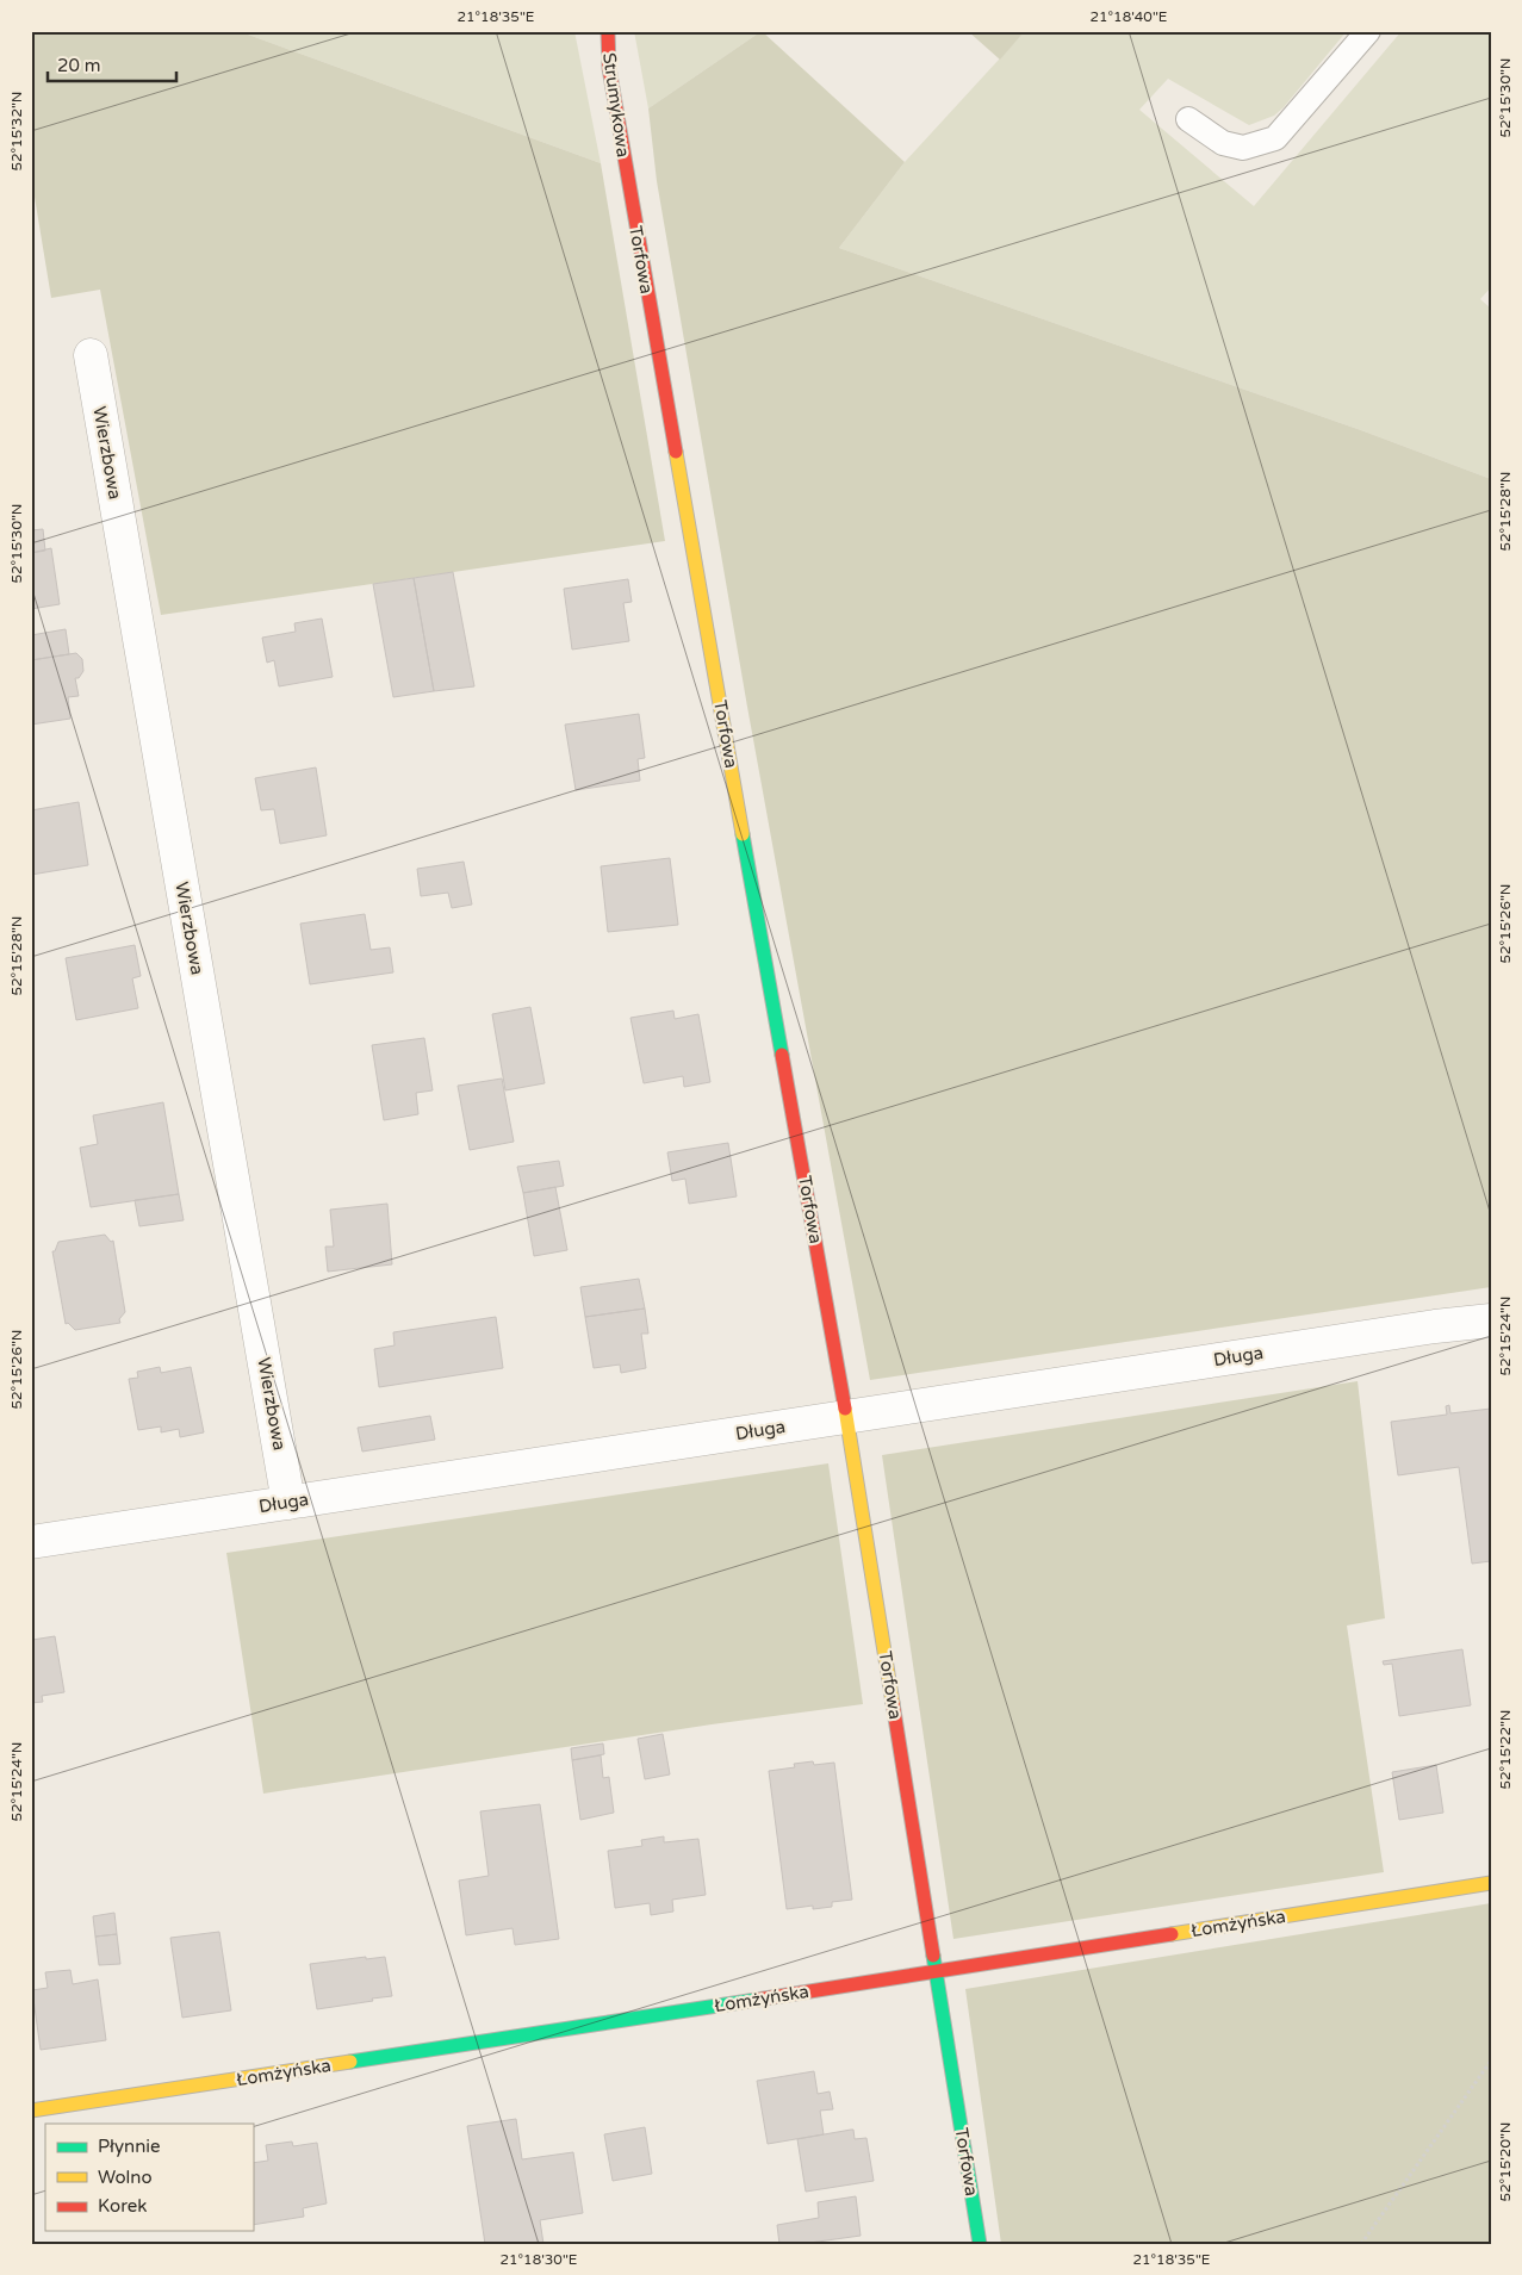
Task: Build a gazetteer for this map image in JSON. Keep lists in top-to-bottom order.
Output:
{
  "streets": {
    "street": [
      "Strumykowa",
      "Torfowa",
      "Wierzbowa",
      "Długa",
      "Łomżyńska"
    ]
  },
  "crossings": [
    ["Strumykowa", "Torfowa"],
    ["Torfowa", "Długa"],
    ["Torfowa", "Łomżyńska"],
    ["Wierzbowa", "Długa"]
  ],
  "legend": ["Płynnie", "Wolno", "Korek"],
  "scale_bar": "20 m",
  "coordinates": [
    "21°18'35\"E",
    "21°18'40\"E",
    "52°15'30\"N",
    "52°15'32\"N",
    "52°15'28\"N",
    "52°15'26\"N",
    "52°15'24\"N",
    "52°15'22\"N",
    "52°15'20\"N",
    "21°18'30\"E"
  ]
}
